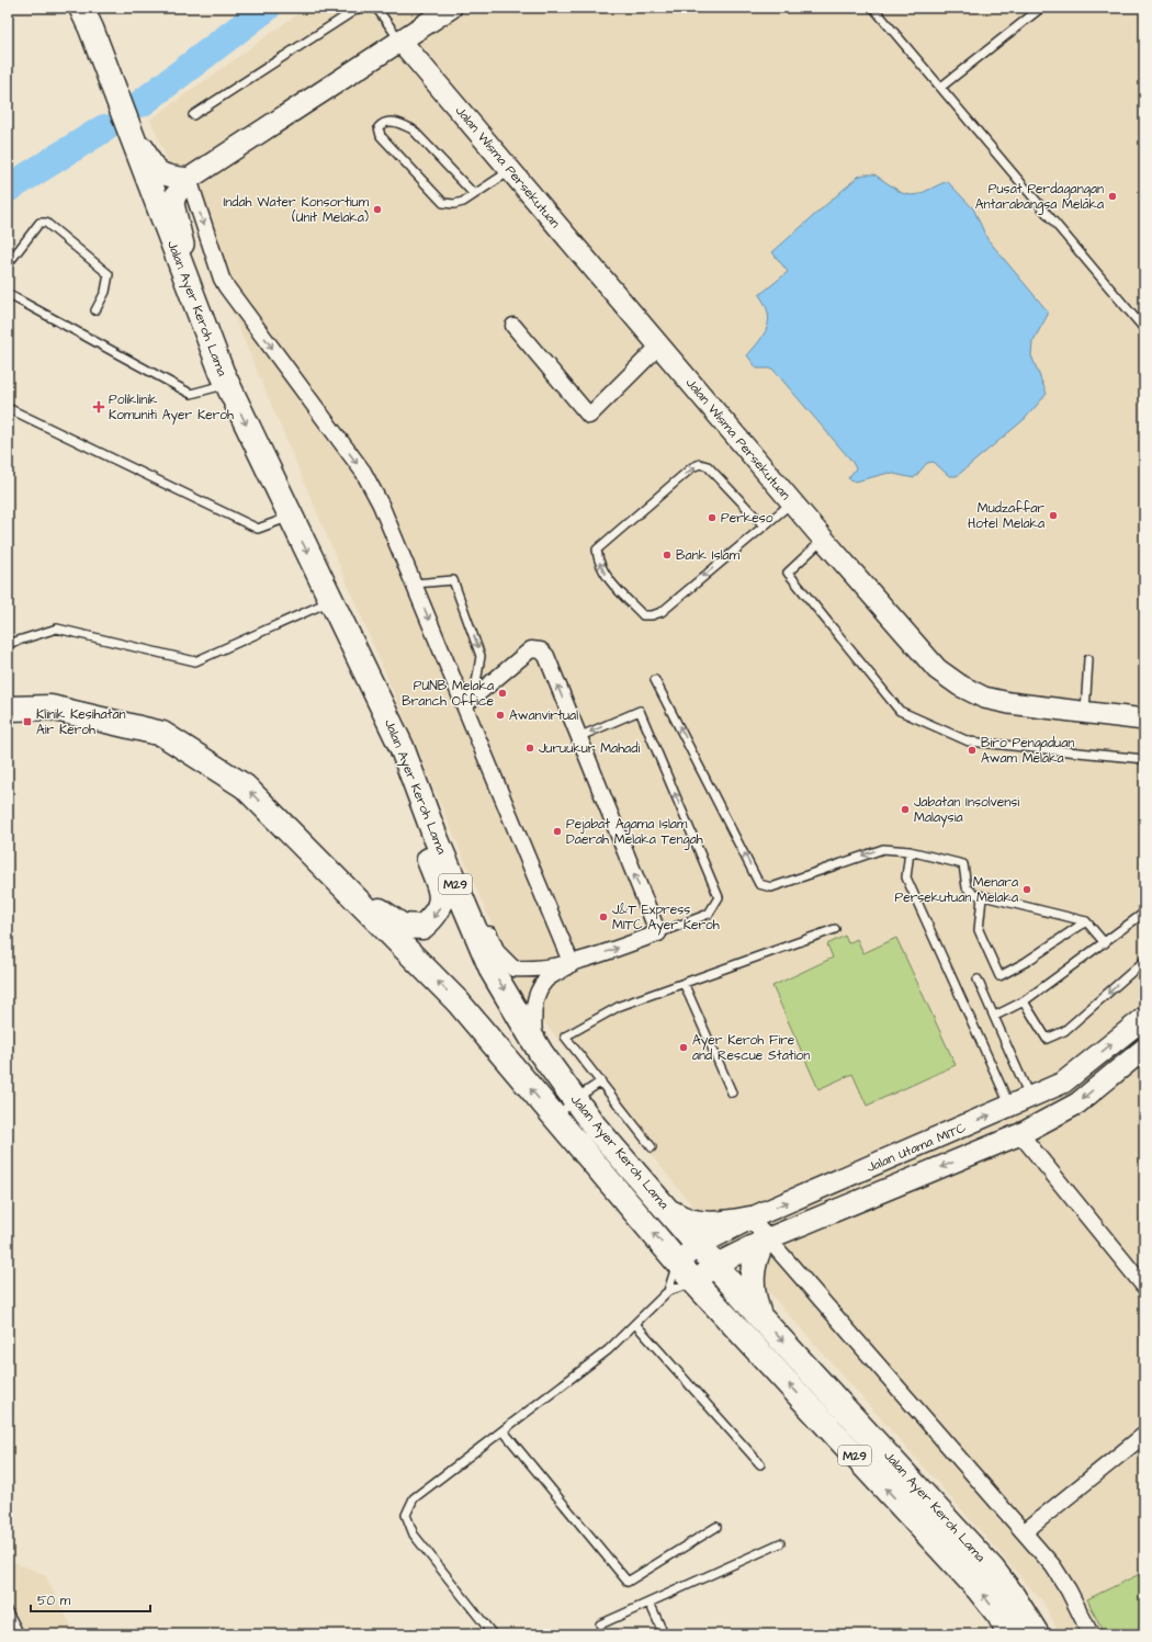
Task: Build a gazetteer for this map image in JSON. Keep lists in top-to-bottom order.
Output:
{
  "streets": {
    "main road": ["Jalan Ayer Keroh Lama", "M29"],
    "street": ["Jalan Wisma Persekutuan", "Jalan Utama MITC"]
  },
  "crossings": [
    ["Jalan Ayer Keroh Lama", "Jalan Utama MITC"]
  ],
  "places": {
    "other": [
      "Pusat Perdagangan Antarabangsa Melaka",
      "Indah Water Konsortium (Unit Melaka)",
      "Mudzaffar Hotel Melaka",
      "Perkeso",
      "Bank Islam",
      "PUNB Melaka Branch Office",
      "Awanvirtual",
      "Juruukur Mahadi",
      "Biro Pengaduan Awam Melaka",
      "Jabatan Insolvensi Malaysia",
      "Pejabat Agama Islam Daerah Melaka Tengah",
      "Menara Persekutuan Melaka",
      "J&T Express MITC Ayer Keroh",
      "Ayer Keroh Fire and Rescue Station"
    ],
    "health": ["Poliklinik Komuniti Ayer Keroh"],
    "transit": ["Klinik Kesihatan Air Keroh"]
  },
  "scale_bar": "50 m"
}
